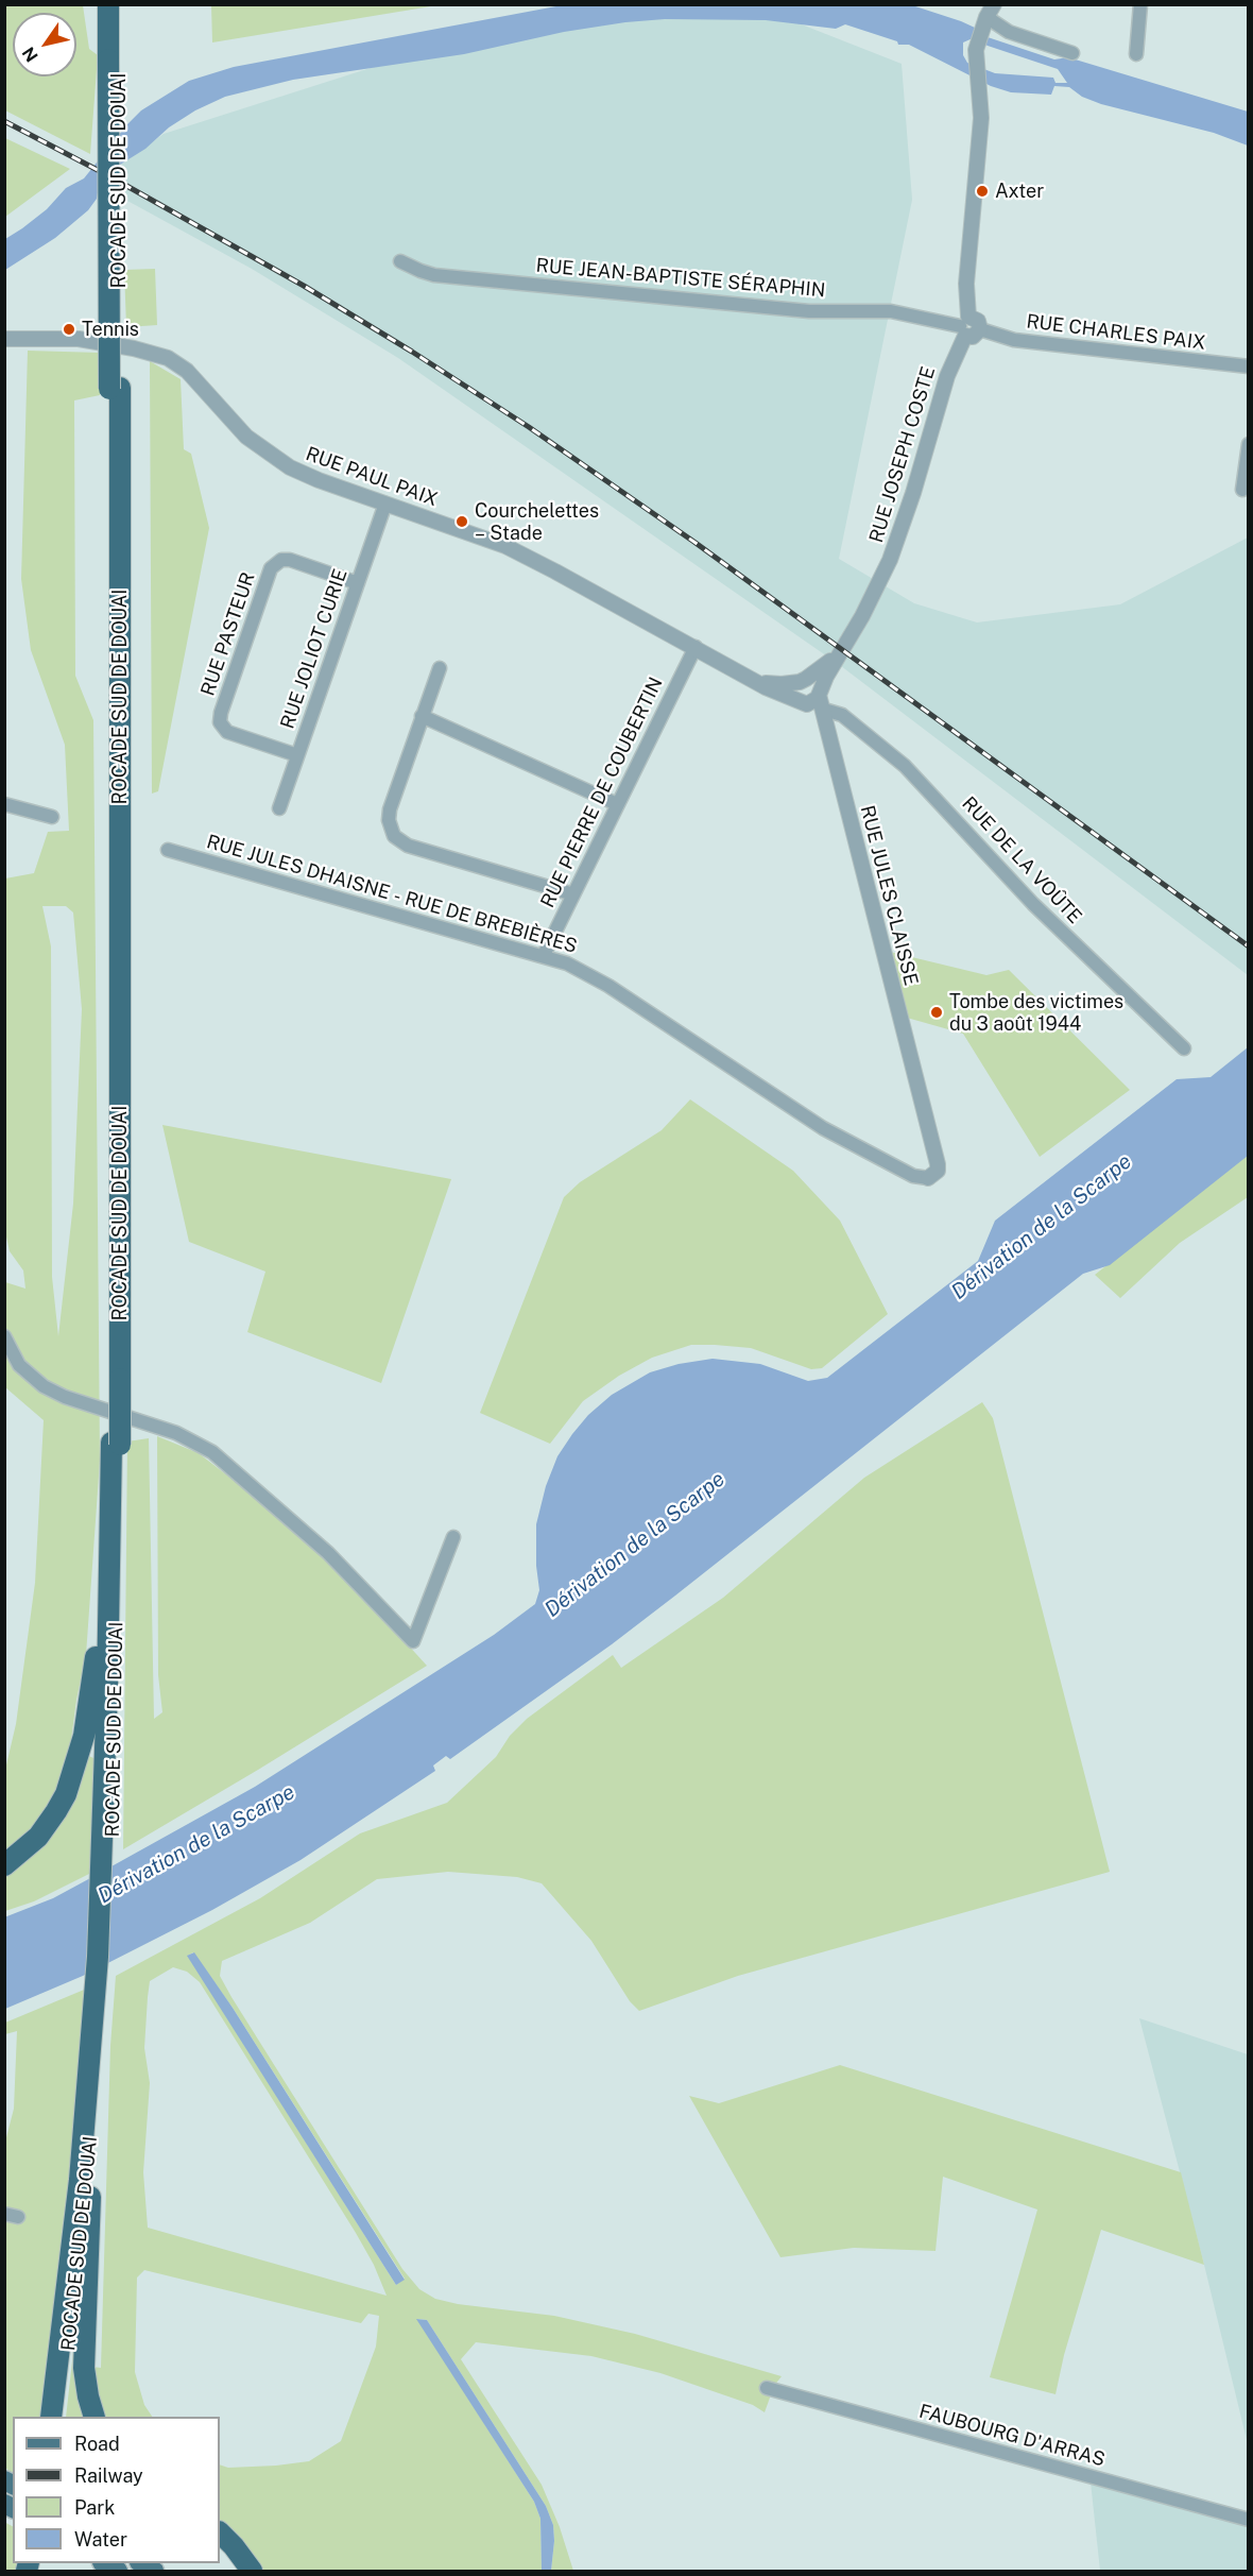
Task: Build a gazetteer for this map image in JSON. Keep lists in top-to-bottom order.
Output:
{
  "streets": {
    "highway": ["ROCADE SUD DE DOUAI"],
    "street": [
      "RUE JEAN-BAPTISTE SÉRAPHIN",
      "RUE CHARLES PAIX",
      "RUE JOSEPH COSTE",
      "RUE PAUL PAIX",
      "RUE PASTEUR",
      "RUE JOLIOT CURIE",
      "RUE PIERRE DE COUBERTIN",
      "RUE DE LA VOÛTE",
      "RUE JULES DHAISNE - RUE DE BREBIÈRES",
      "RUE JULES CLAISSE",
      "FAUBOURG D'ARRAS"
    ]
  },
  "crossings": [
    ["RUE JEAN-BAPTISTE SÉRAPHIN", "RUE JOSEPH COSTE"],
    ["RUE JOSEPH COSTE", "RUE PAUL PAIX"],
    ["RUE JOSEPH COSTE", "RUE JULES CLAISSE"],
    ["RUE PAUL PAIX", "RUE JOLIOT CURIE"],
    ["RUE PAUL PAIX", "RUE PIERRE DE COUBERTIN"],
    ["RUE PAUL PAIX", "RUE JULES CLAISSE"],
    ["RUE PASTEUR", "RUE JOLIOT CURIE"],
    ["RUE PIERRE DE COUBERTIN", "RUE JULES DHAISNE - RUE DE BREBIÈRES"],
    ["RUE DE LA VOÛTE", "RUE JULES CLAISSE"],
    ["RUE JULES DHAISNE - RUE DE BREBIÈRES", "RUE JULES CLAISSE"]
  ],
  "water": ["Dérivation de la Scarpe"],
  "places": [
    "Axter",
    "Tennis",
    "Courchelettes – Stade",
    "Tombe des victimes du 3 août 1944"
  ],
  "legend": [
    "Road",
    "Railway",
    "Park",
    "Water"
  ],
  "north": "bottom left"
}
